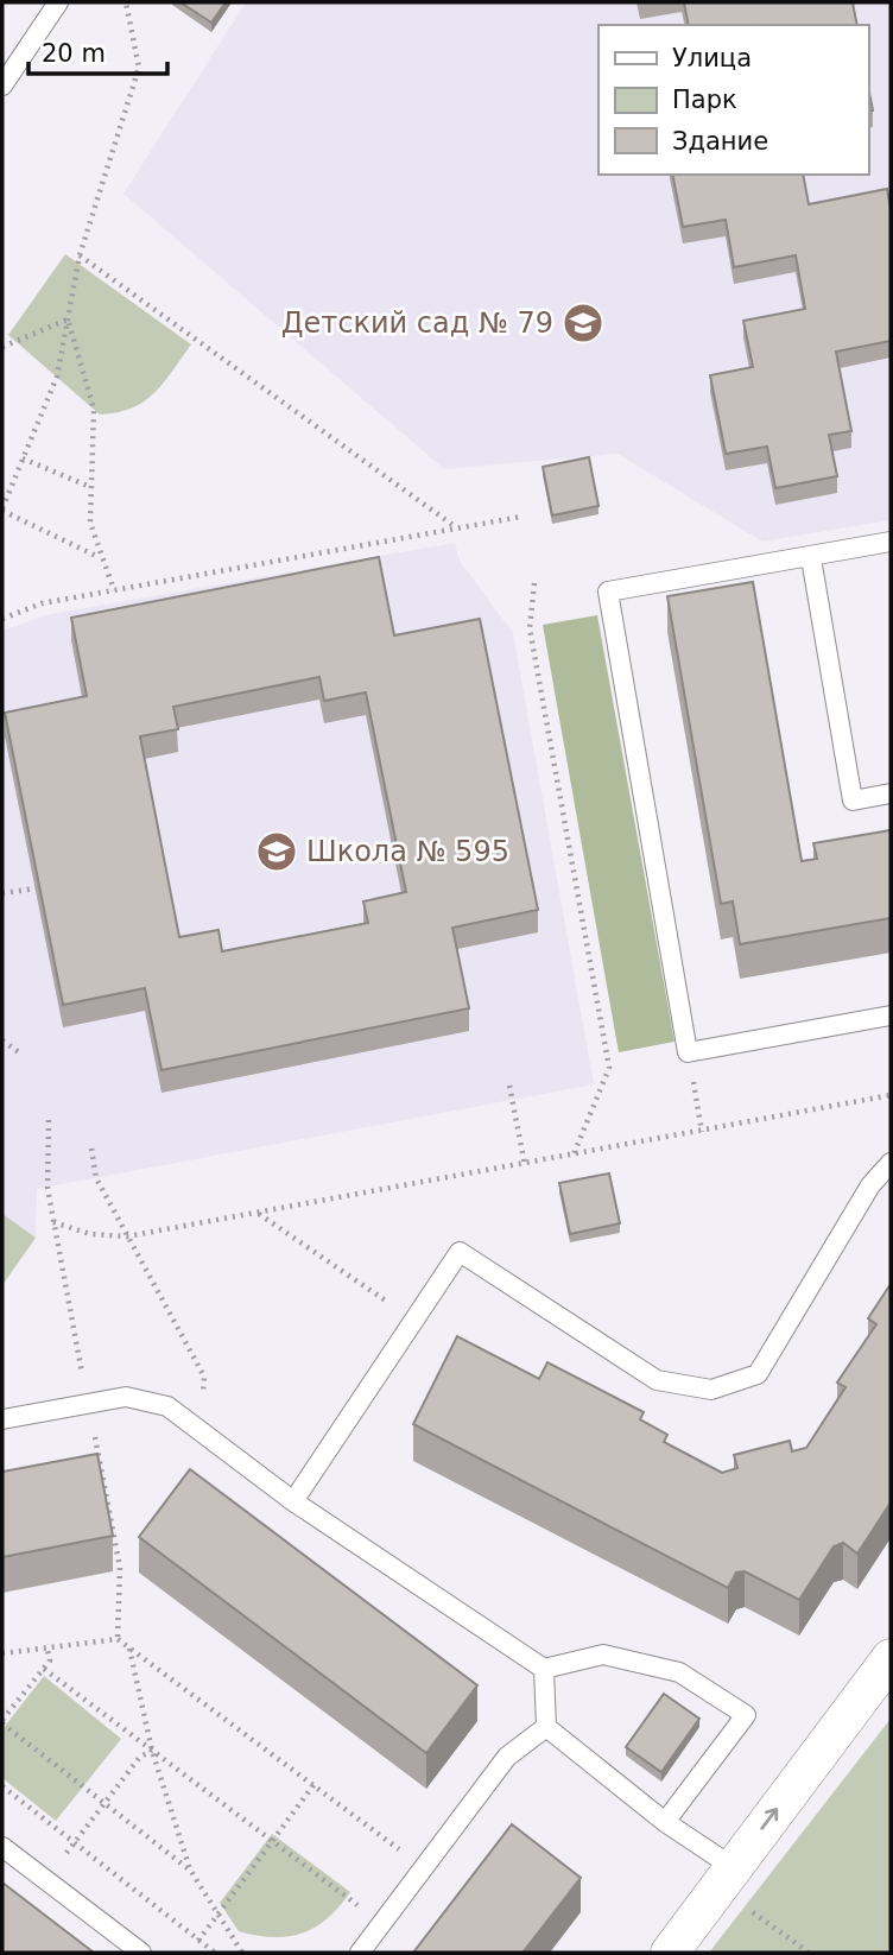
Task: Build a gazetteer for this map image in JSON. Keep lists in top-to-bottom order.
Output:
{
  "places": {
    "school or university": ["Детский сад № 79", "Школа № 595"]
  },
  "legend": ["Улица", "Парк", "Здание"],
  "scale_bar": "20 m"
}
